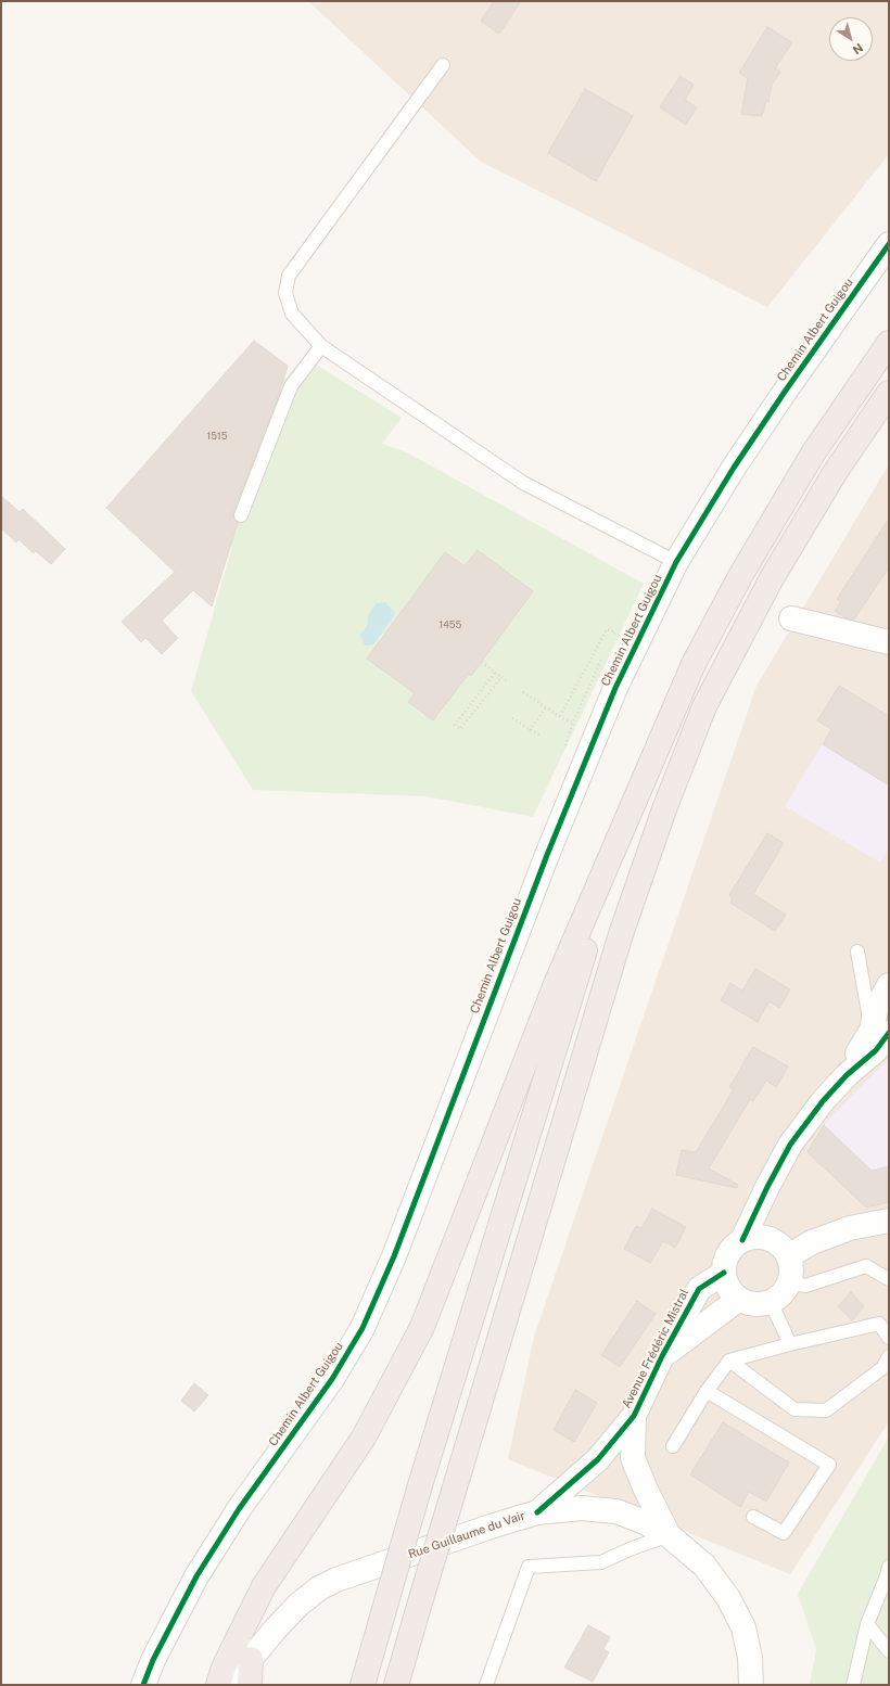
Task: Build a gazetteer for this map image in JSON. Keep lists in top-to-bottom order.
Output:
{
  "streets": {
    "street": ["Chemin Albert Guigou", "Avenue Frédéric Mistral", "Rue Guillaume du Vair"]
  },
  "crossings": [
    ["Avenue Frédéric Mistral", "Rue Guillaume du Vair"]
  ],
  "house_numbers": ["1515", "1455"],
  "north": "bottom right"
}
